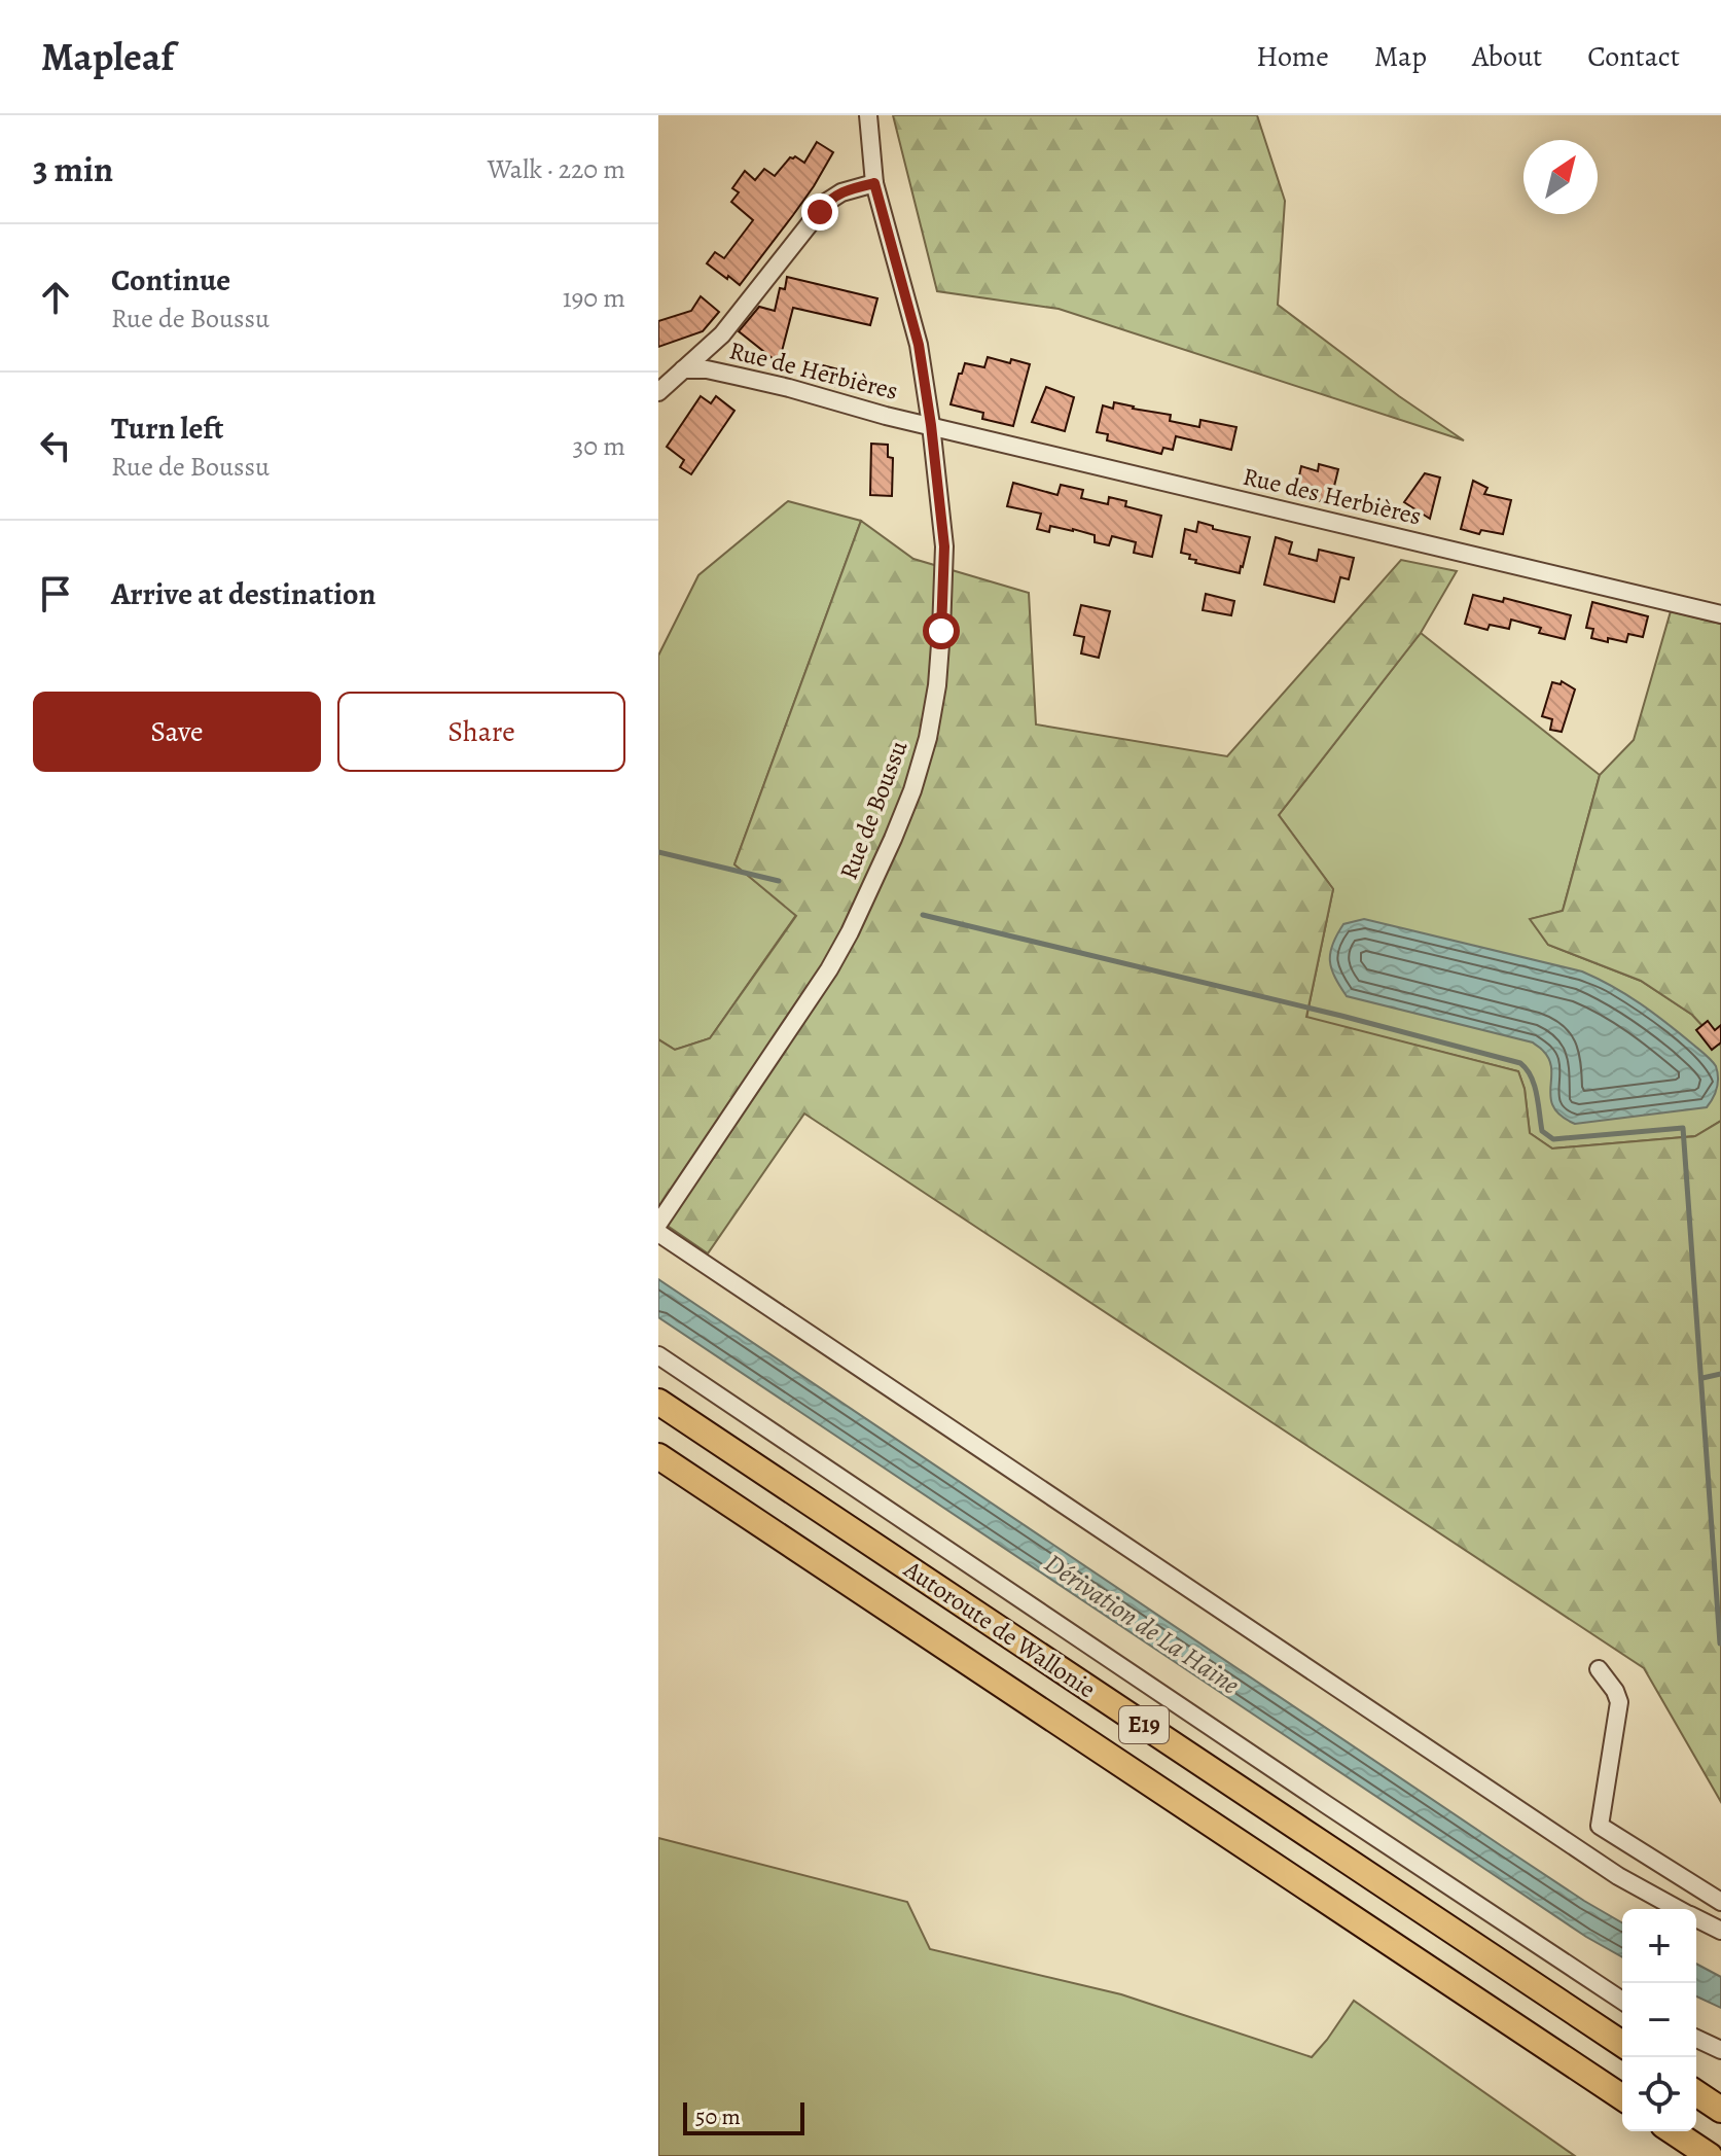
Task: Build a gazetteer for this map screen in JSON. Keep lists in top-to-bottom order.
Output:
{
  "streets": {
    "highway": ["Autoroute de Wallonie", "E19"],
    "street": ["Rue de Herbières", "Rue des Herbières", "Rue de Boussu"]
  },
  "crossings": [
    ["Rue de Herbières", "Rue des Herbières"],
    ["Rue de Herbières", "Rue de Boussu"],
    ["Rue des Herbières", "Rue de Boussu"]
  ],
  "water": ["Dérivation de La Haine"],
  "scale_bar": "50 m",
  "north": "top right",
  "page": {
    "header": "Mapleaf",
    "nav": [
      "Home",
      "Map",
      "About",
      "Contact"
    ],
    "heading": ["3 min", "Walk · 220 m"],
    "list": [
      ["Continue", "Rue de Boussu", "190 m"],
      ["Turn left", "Rue de Boussu", "30 m"],
      "Arrive at destination"
    ],
    "buttons": ["Save", "Share"],
    "map_buttons": ["+", "−"],
    "scale": "50 m"
  }
}
